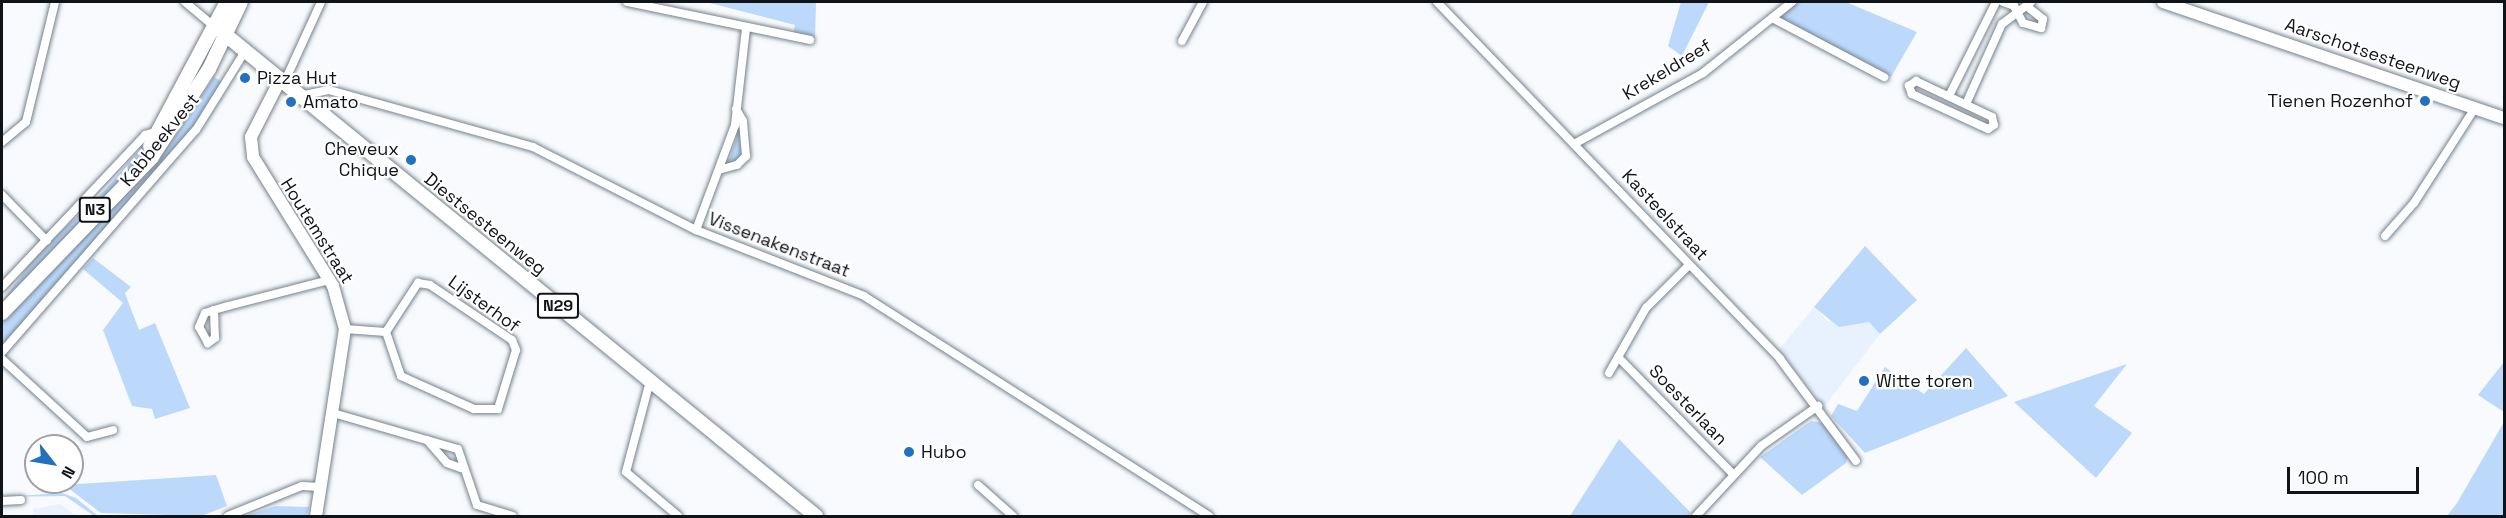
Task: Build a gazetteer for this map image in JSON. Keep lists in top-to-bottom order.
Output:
{
  "streets": {
    "main road": [
      "Kabbeekvest",
      "N3",
      "Diestsesteenweg",
      "N29"
    ],
    "street": [
      "Aarschotsesteenweg",
      "Krekeldreef",
      "Kasteelstraat",
      "Houtemstraat",
      "Vissenakenstraat",
      "Lijsterhof",
      "Soesterlaan"
    ]
  },
  "crossings": [
    ["Krekeldreef", "Kasteelstraat"],
    ["Kabbeekvest", "N3"],
    ["Kabbeekvest", "Diestsesteenweg"],
    ["N3", "Diestsesteenweg"],
    ["Diestsesteenweg", "Houtemstraat"],
    ["Diestsesteenweg", "Vissenakenstraat"]
  ],
  "places": [
    "Pizza Hut",
    "Tienen Rozenhof",
    "Amato",
    "Cheveux Chique",
    "Witte toren",
    "Hubo"
  ],
  "scale_bar": "100 m",
  "north": "bottom right"
}
